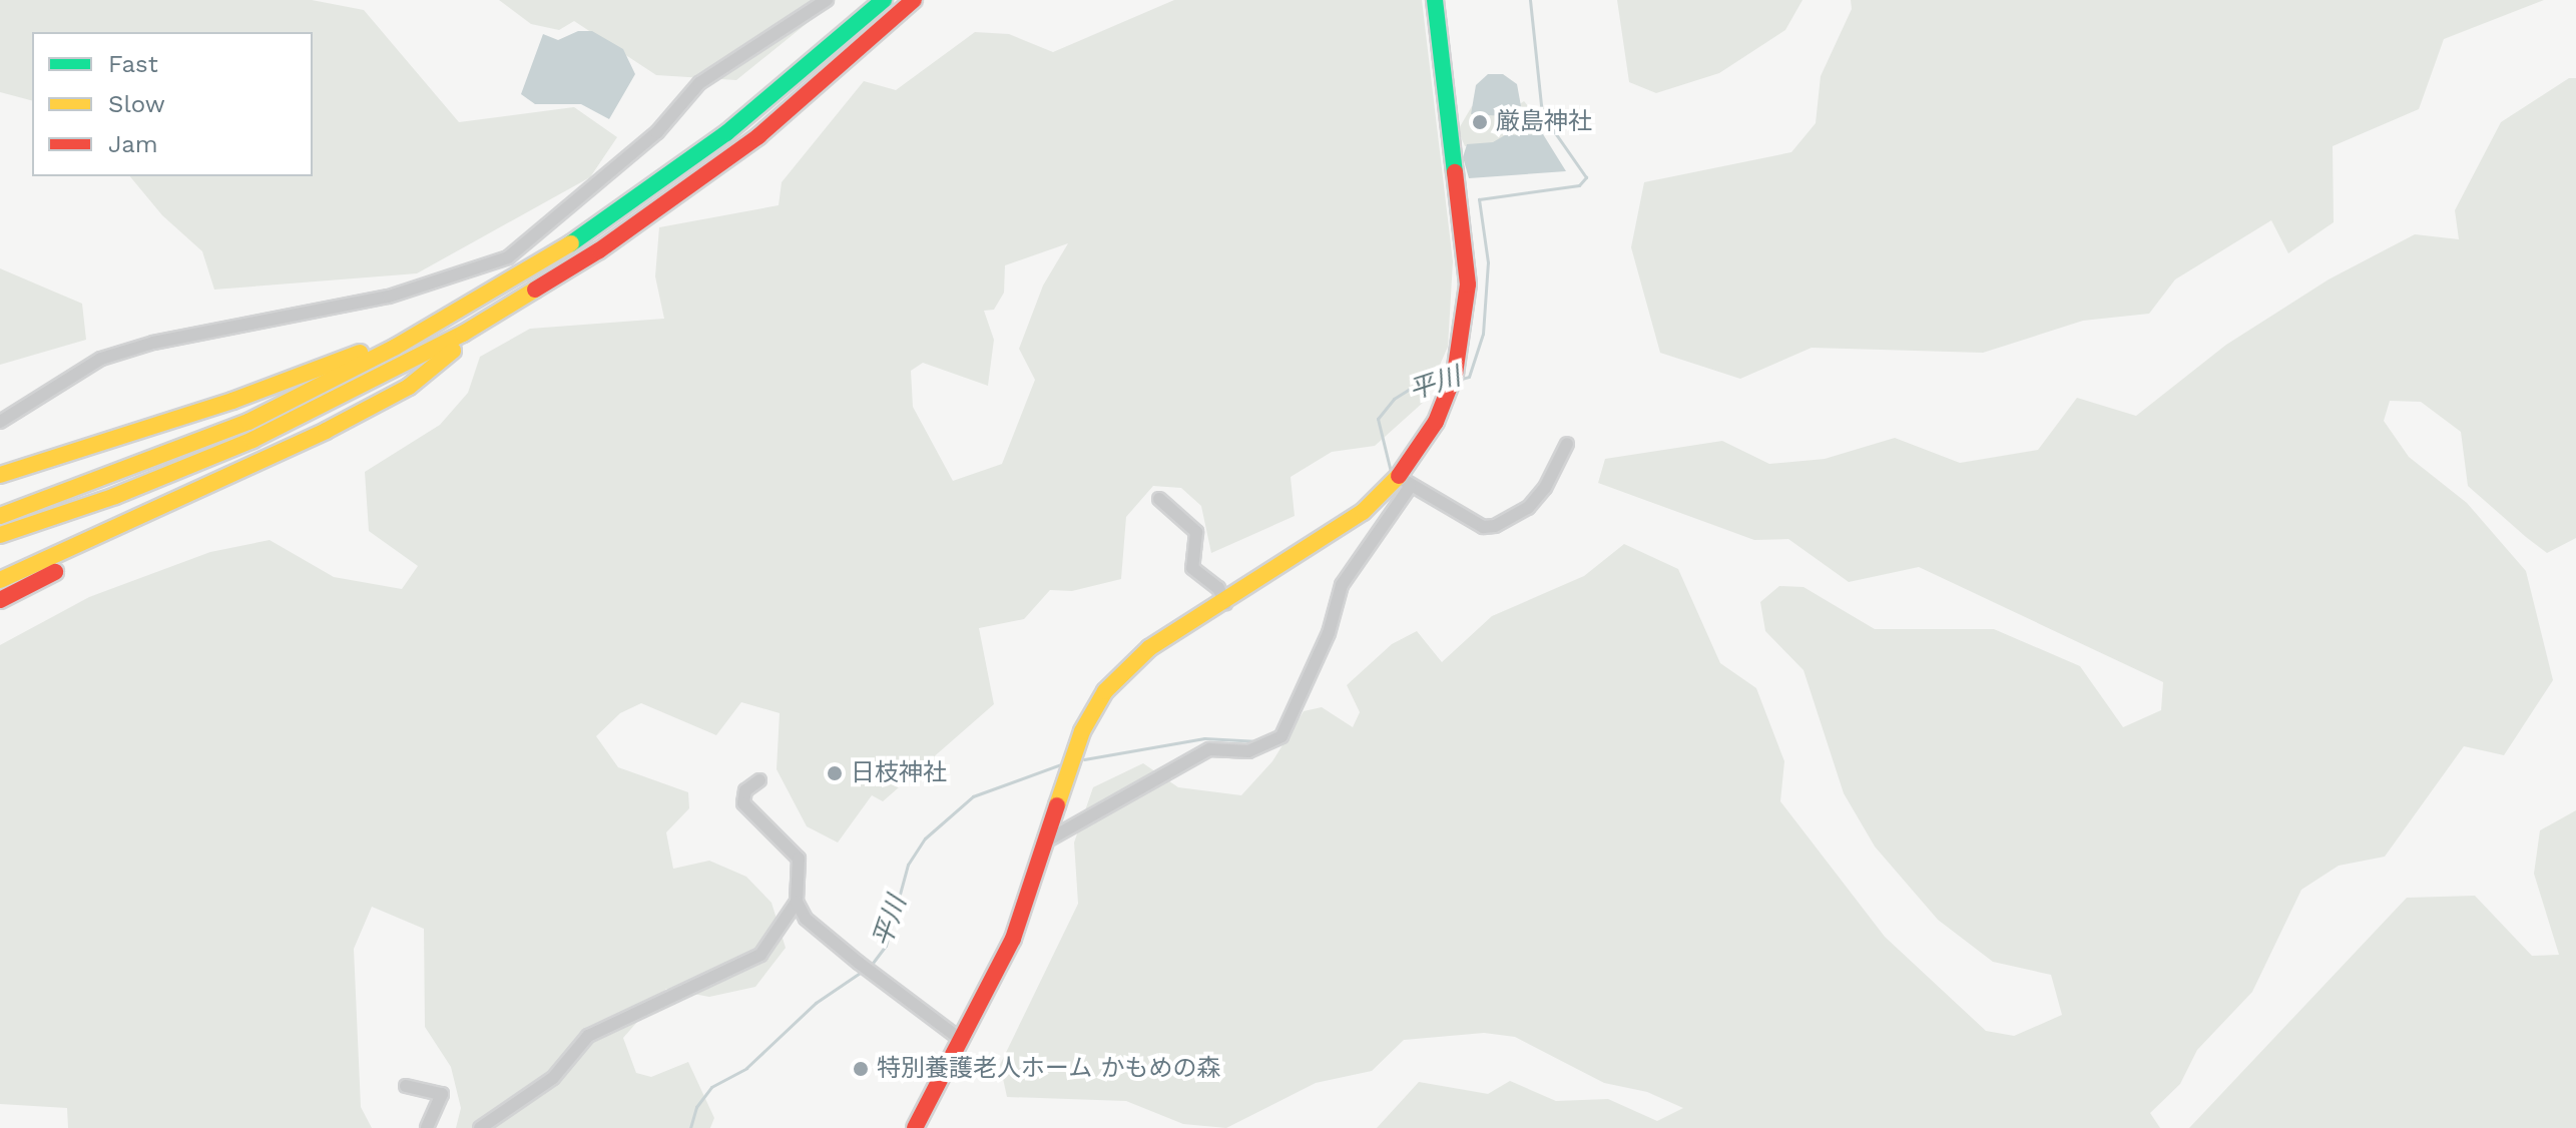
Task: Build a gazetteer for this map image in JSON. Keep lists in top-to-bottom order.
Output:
{
  "water": ["平川"],
  "places": ["厳島神社", "日枝神社", "特別養護老人ホーム かもめの森"],
  "legend": ["Fast", "Slow", "Jam"]
}
